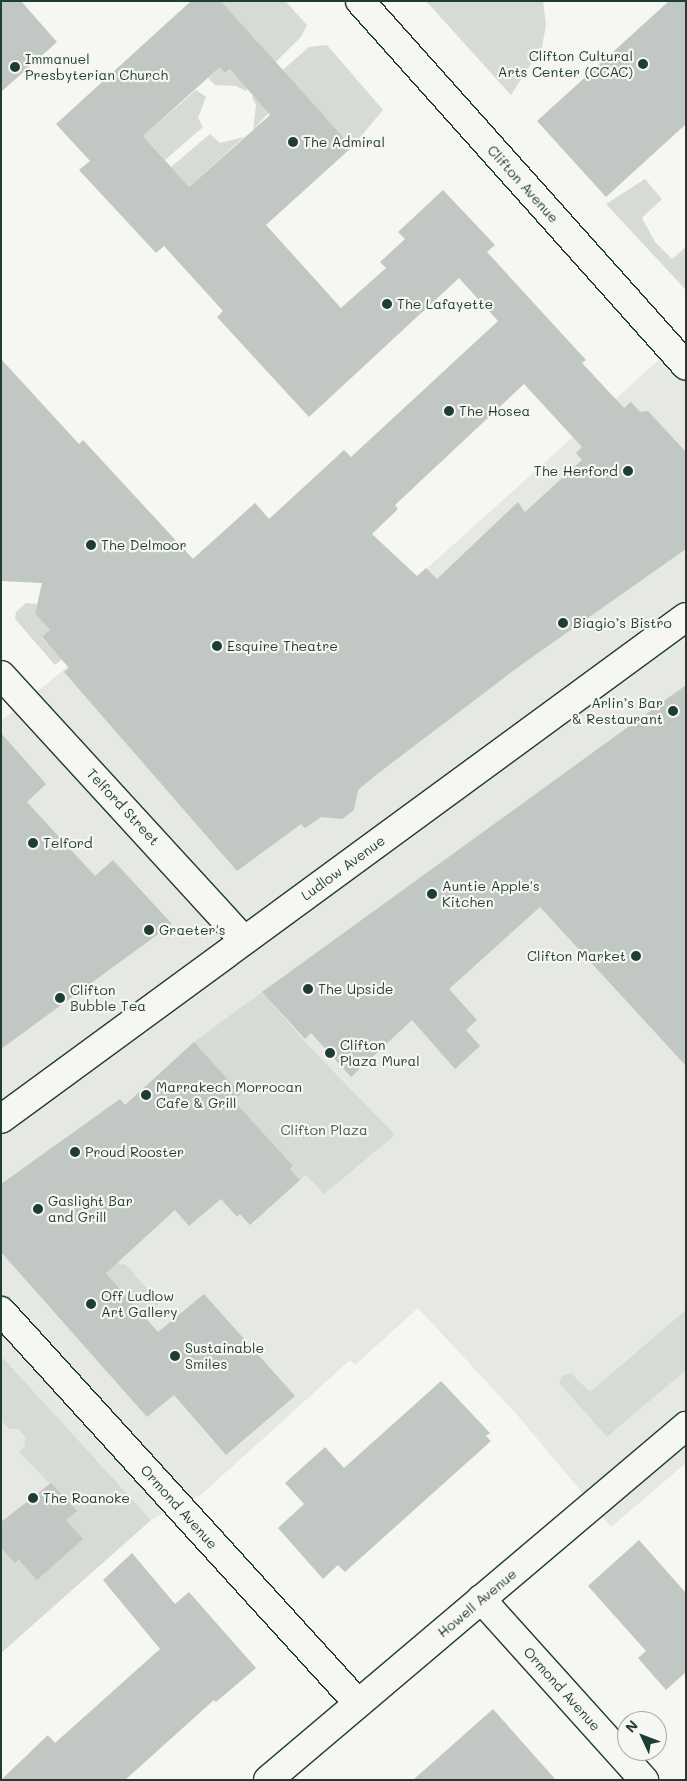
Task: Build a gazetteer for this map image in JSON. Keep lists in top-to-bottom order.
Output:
{
  "streets": {
    "street": [
      "Clifton Avenue",
      "Telford Street",
      "Ludlow Avenue",
      "Ormond Avenue",
      "Howell Avenue"
    ]
  },
  "crossings": [
    ["Telford Street", "Ludlow Avenue"],
    ["Ormond Avenue", "Howell Avenue"]
  ],
  "parks": ["Clifton Plaza"],
  "places": [
    "Clifton Cultural Arts Center (CCAC)",
    "Immanuel Presbyterian Church",
    "The Admiral",
    "The Lafayette",
    "The Hosea",
    "The Herford",
    "The Delmoor",
    "Biagio’s Bistro",
    "Esquire Theatre",
    "Arlin’s Bar & Restaurant",
    "Telford",
    "Auntie Apple's Kitchen",
    "Graeter's",
    "Clifton Market",
    "The Upside",
    "Clifton Bubble Tea",
    "Clifton Plaza Mural",
    "Marrakech Morrocan Cafe & Grill",
    "Proud Rooster",
    "Gaslight Bar and Grill",
    "Off Ludlow Art Gallery",
    "Sustainable Smiles",
    "The Roanoke"
  ],
  "north": "top left"
}
